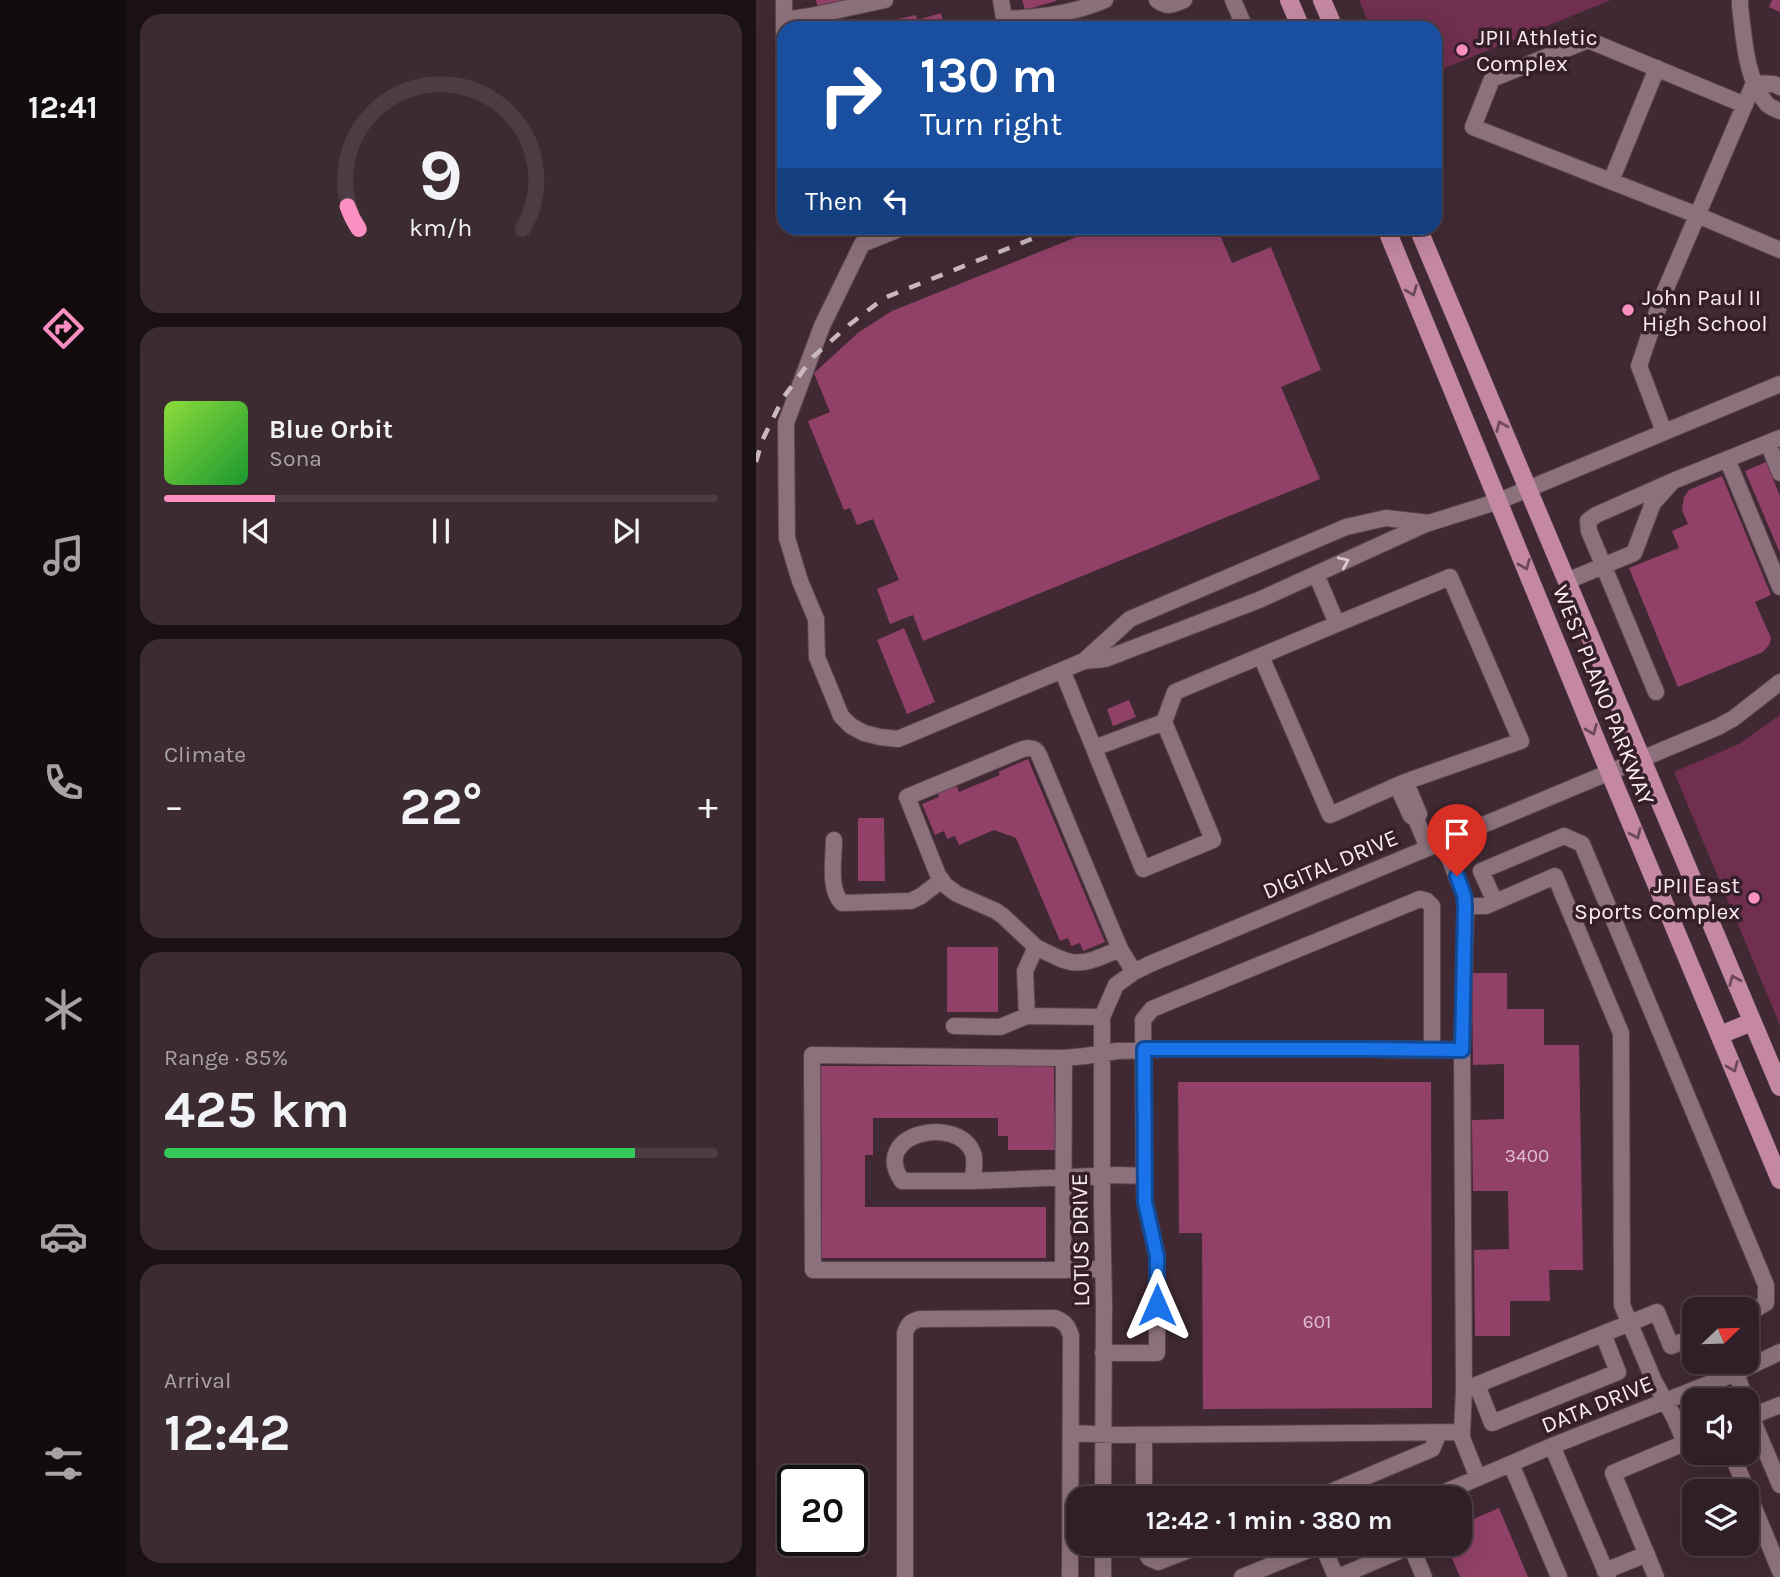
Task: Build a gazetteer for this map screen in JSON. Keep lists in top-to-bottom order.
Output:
{
  "streets": {
    "main road": ["WEST PLANO PARKWAY"],
    "street": ["DIGITAL DRIVE", "LOTUS DRIVE", "DATA DRIVE"]
  },
  "crossings": [
    ["WEST PLANO PARKWAY", "DIGITAL DRIVE"],
    ["DIGITAL DRIVE", "LOTUS DRIVE"]
  ],
  "places": ["JPII Athletic Complex", "John Paul II High School", "JPII East Sports Complex"],
  "house_numbers": ["3400", "601"],
  "north": "top right",
  "page": {
    "tabs": "12:41",
    "turn": ["130 m", "Turn right"],
    "then": "Then",
    "song": ["Blue Orbit", "Sona"],
    "tile": [
      "Climate",
      ["Range · 85%", "425 km"],
      ["Arrival", "12:42"]
    ],
    "heat": ["−", "22°", "+"],
    "limit": "20",
    "trip": "12:42 · 1 min · 380 m",
    "gauge": ["9", "km/h"]
  }
}
